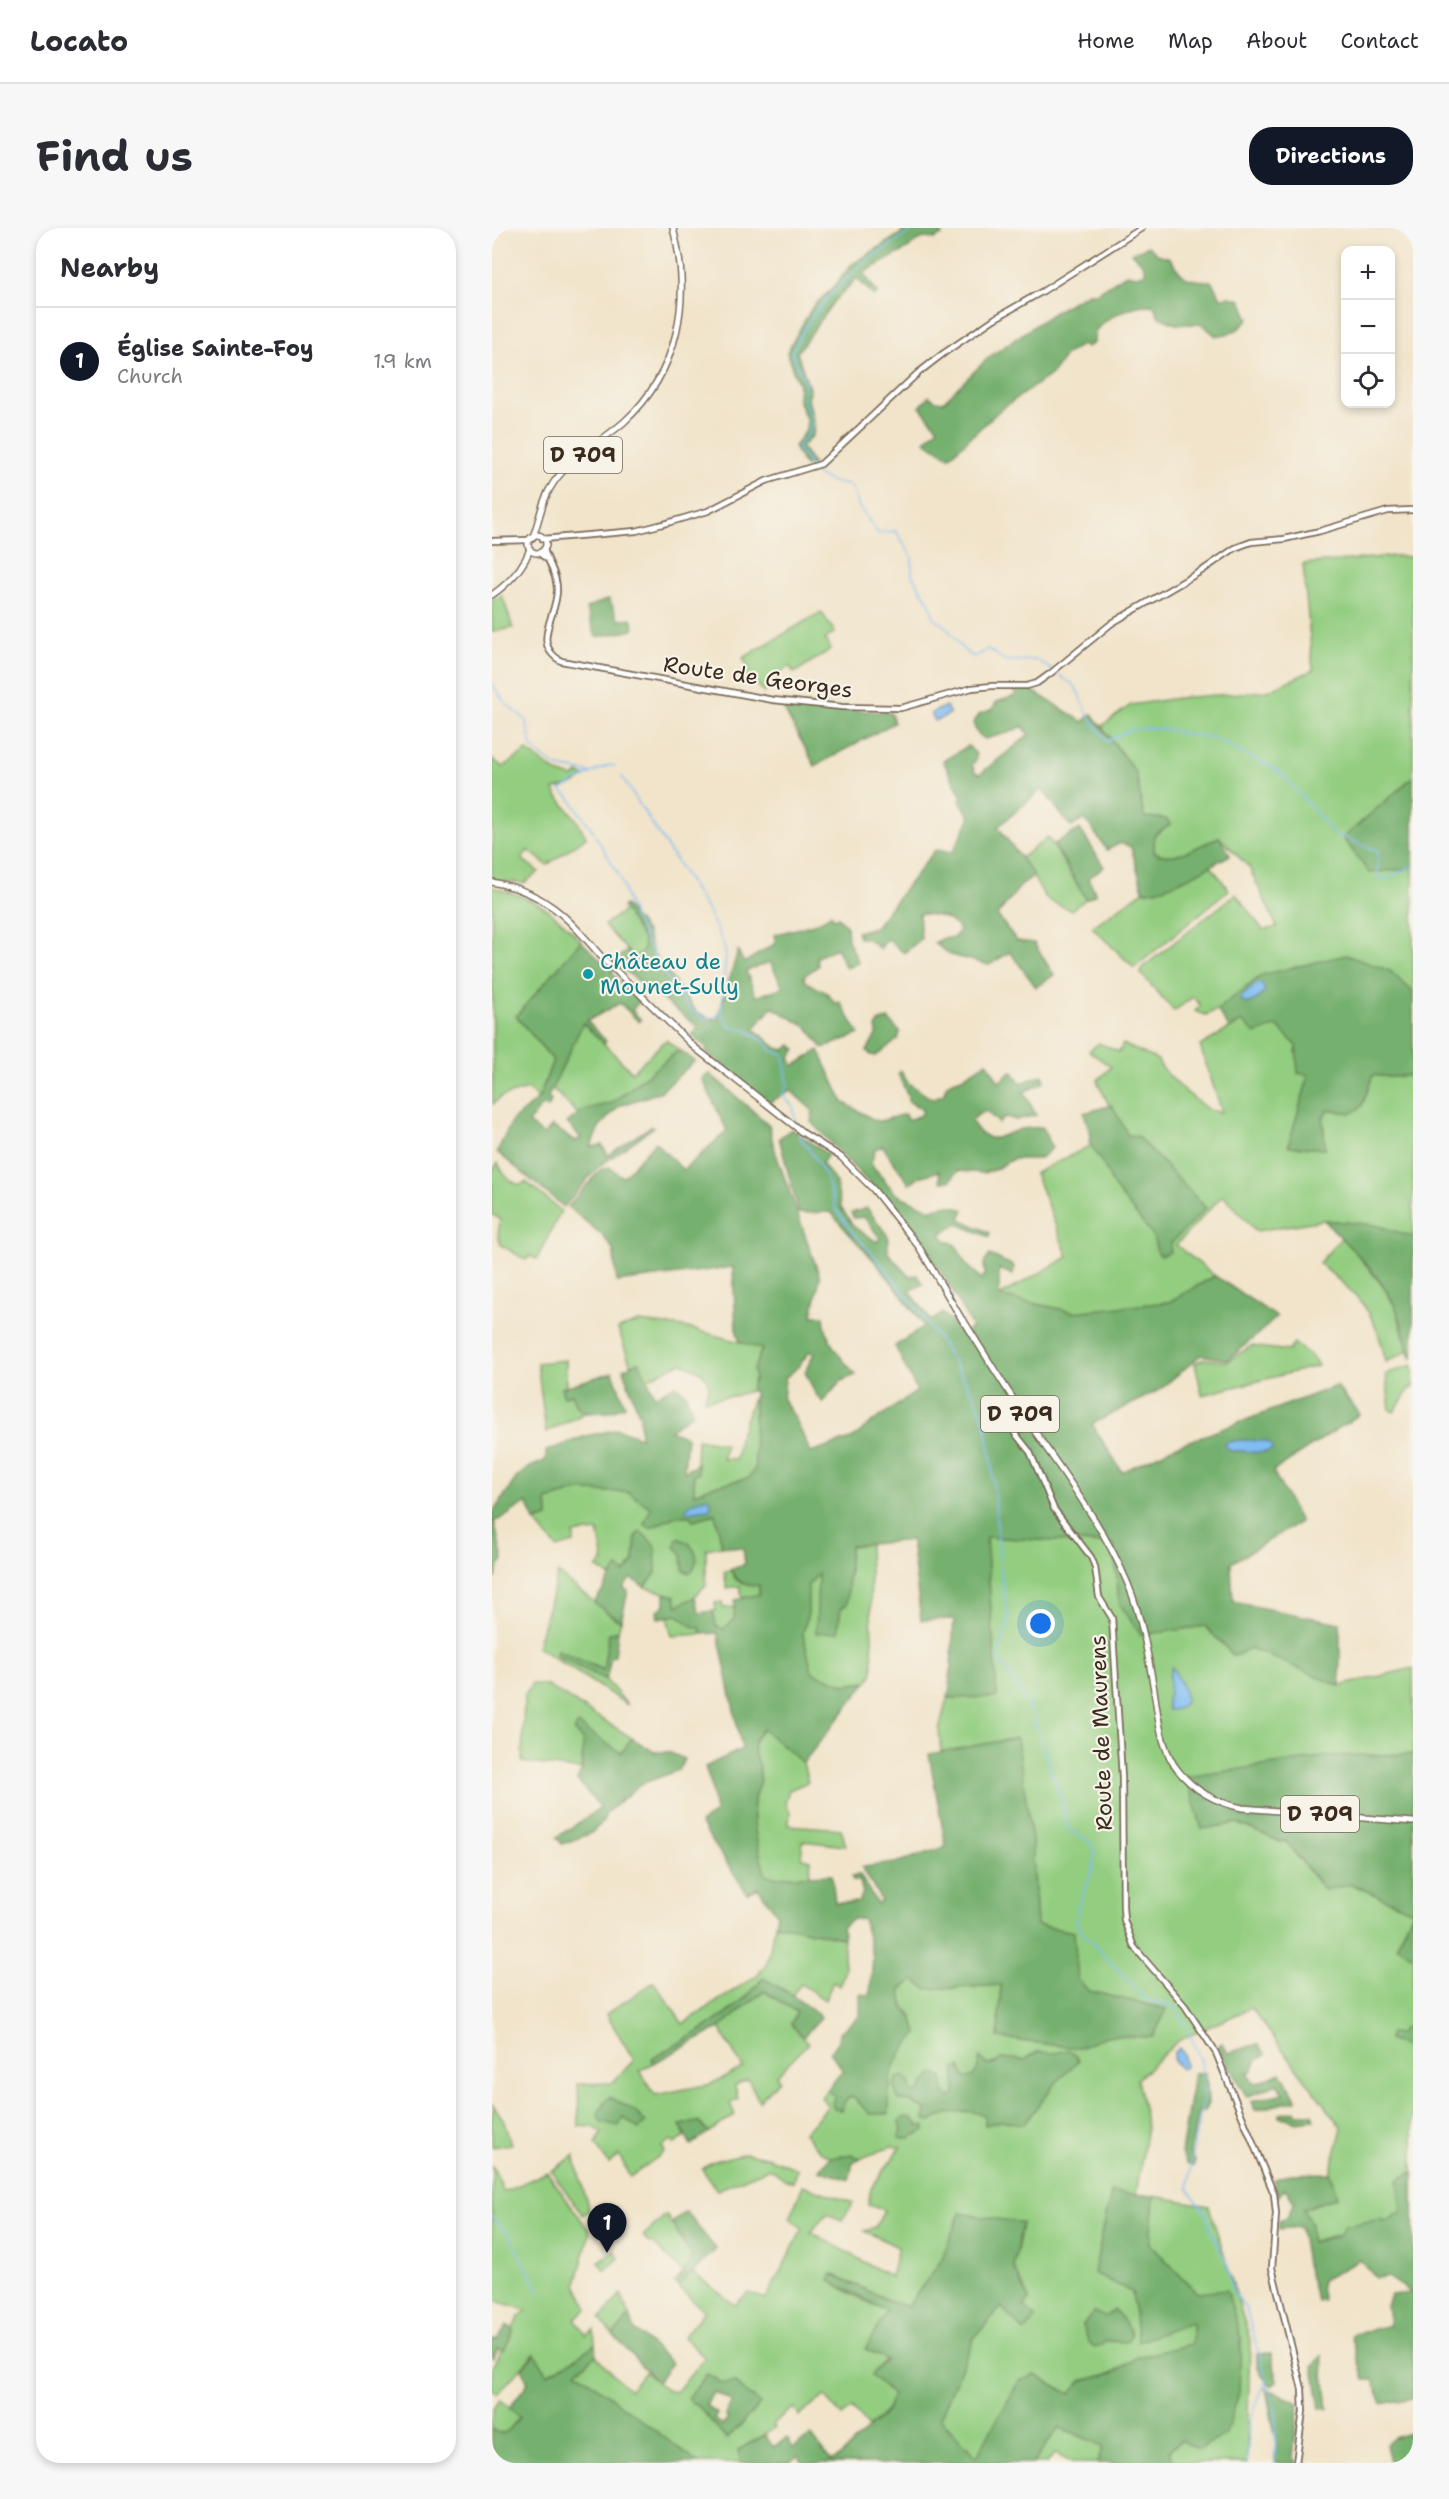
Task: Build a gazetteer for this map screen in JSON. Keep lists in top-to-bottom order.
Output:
{
  "streets": {
    "main road": ["D 709"],
    "street": ["Route de Georges", "Route de Maurens"]
  },
  "crossings": [
    ["D 709", "Route de Georges"],
    ["D 709", "Route de Maurens"]
  ],
  "places": ["Château de Mounet-Sully"],
  "page": {
    "header": "Locato",
    "nav": [
      "Home",
      "Map",
      "About",
      "Contact"
    ],
    "buttons": "Directions",
    "title": "Find us",
    "heading": "Nearby",
    "map_buttons": ["+", "−"],
    "list": [
      {
        "mark": "1",
        "name": "Église Sainte-Foy",
        "note": "Church",
        "value": "1.9 km"
      }
    ],
    "pins": "1"
  }
}
